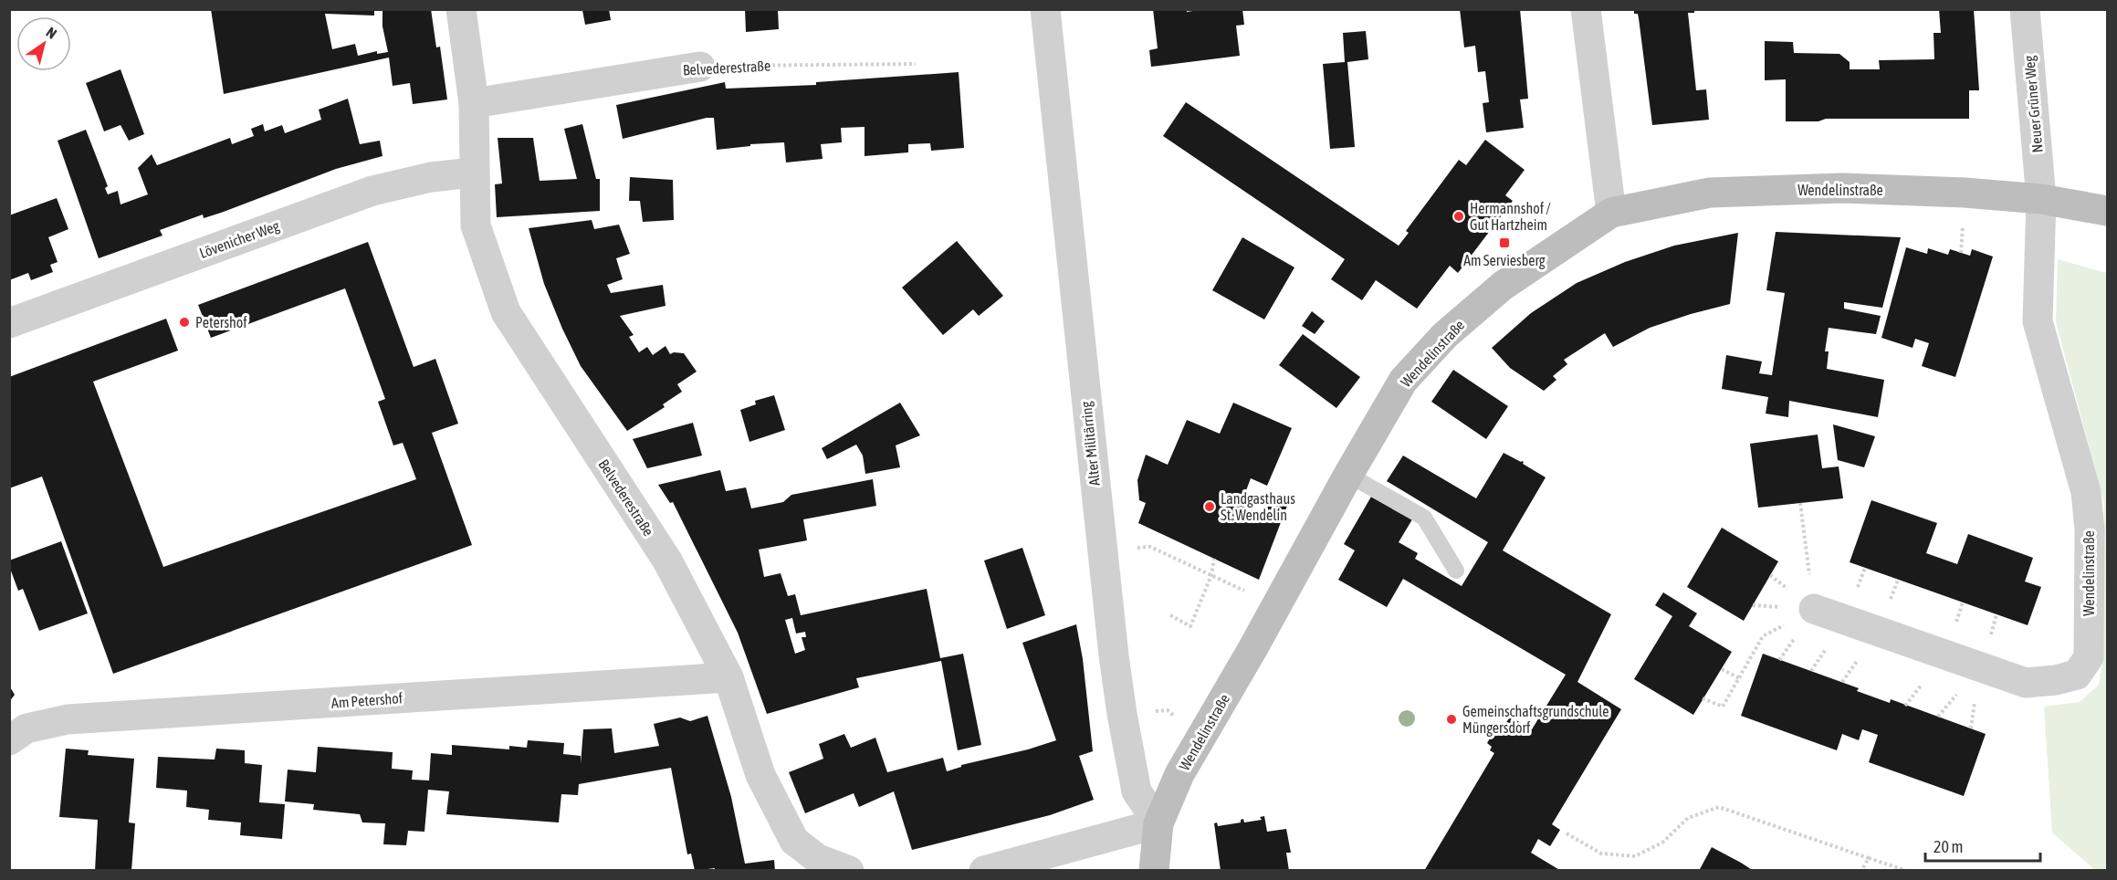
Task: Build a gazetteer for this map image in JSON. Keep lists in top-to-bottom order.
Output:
{
  "streets": {
    "street": [
      "Belvederestraße",
      "Neuer Grüner Weg",
      "Wendelinstraße",
      "Lövenicher Weg",
      "Alter Militärring",
      "Am Petershof"
    ]
  },
  "crossings": [
    ["Belvederestraße", "Lövenicher Weg"],
    ["Belvederestraße", "Am Petershof"],
    ["Neuer Grüner Weg", "Wendelinstraße"],
    ["Wendelinstraße", "Alter Militärring"]
  ],
  "places": {
    "other": [
      "Hermannshof / Gut Hartzheim",
      "Petershof",
      "Landgasthaus St. Wendelin",
      "Gemeinschaftsgrundschule Müngersdorf"
    ],
    "transit": ["Am Serviesberg"]
  },
  "scale_bar": "20 m",
  "north": "top right"
}
